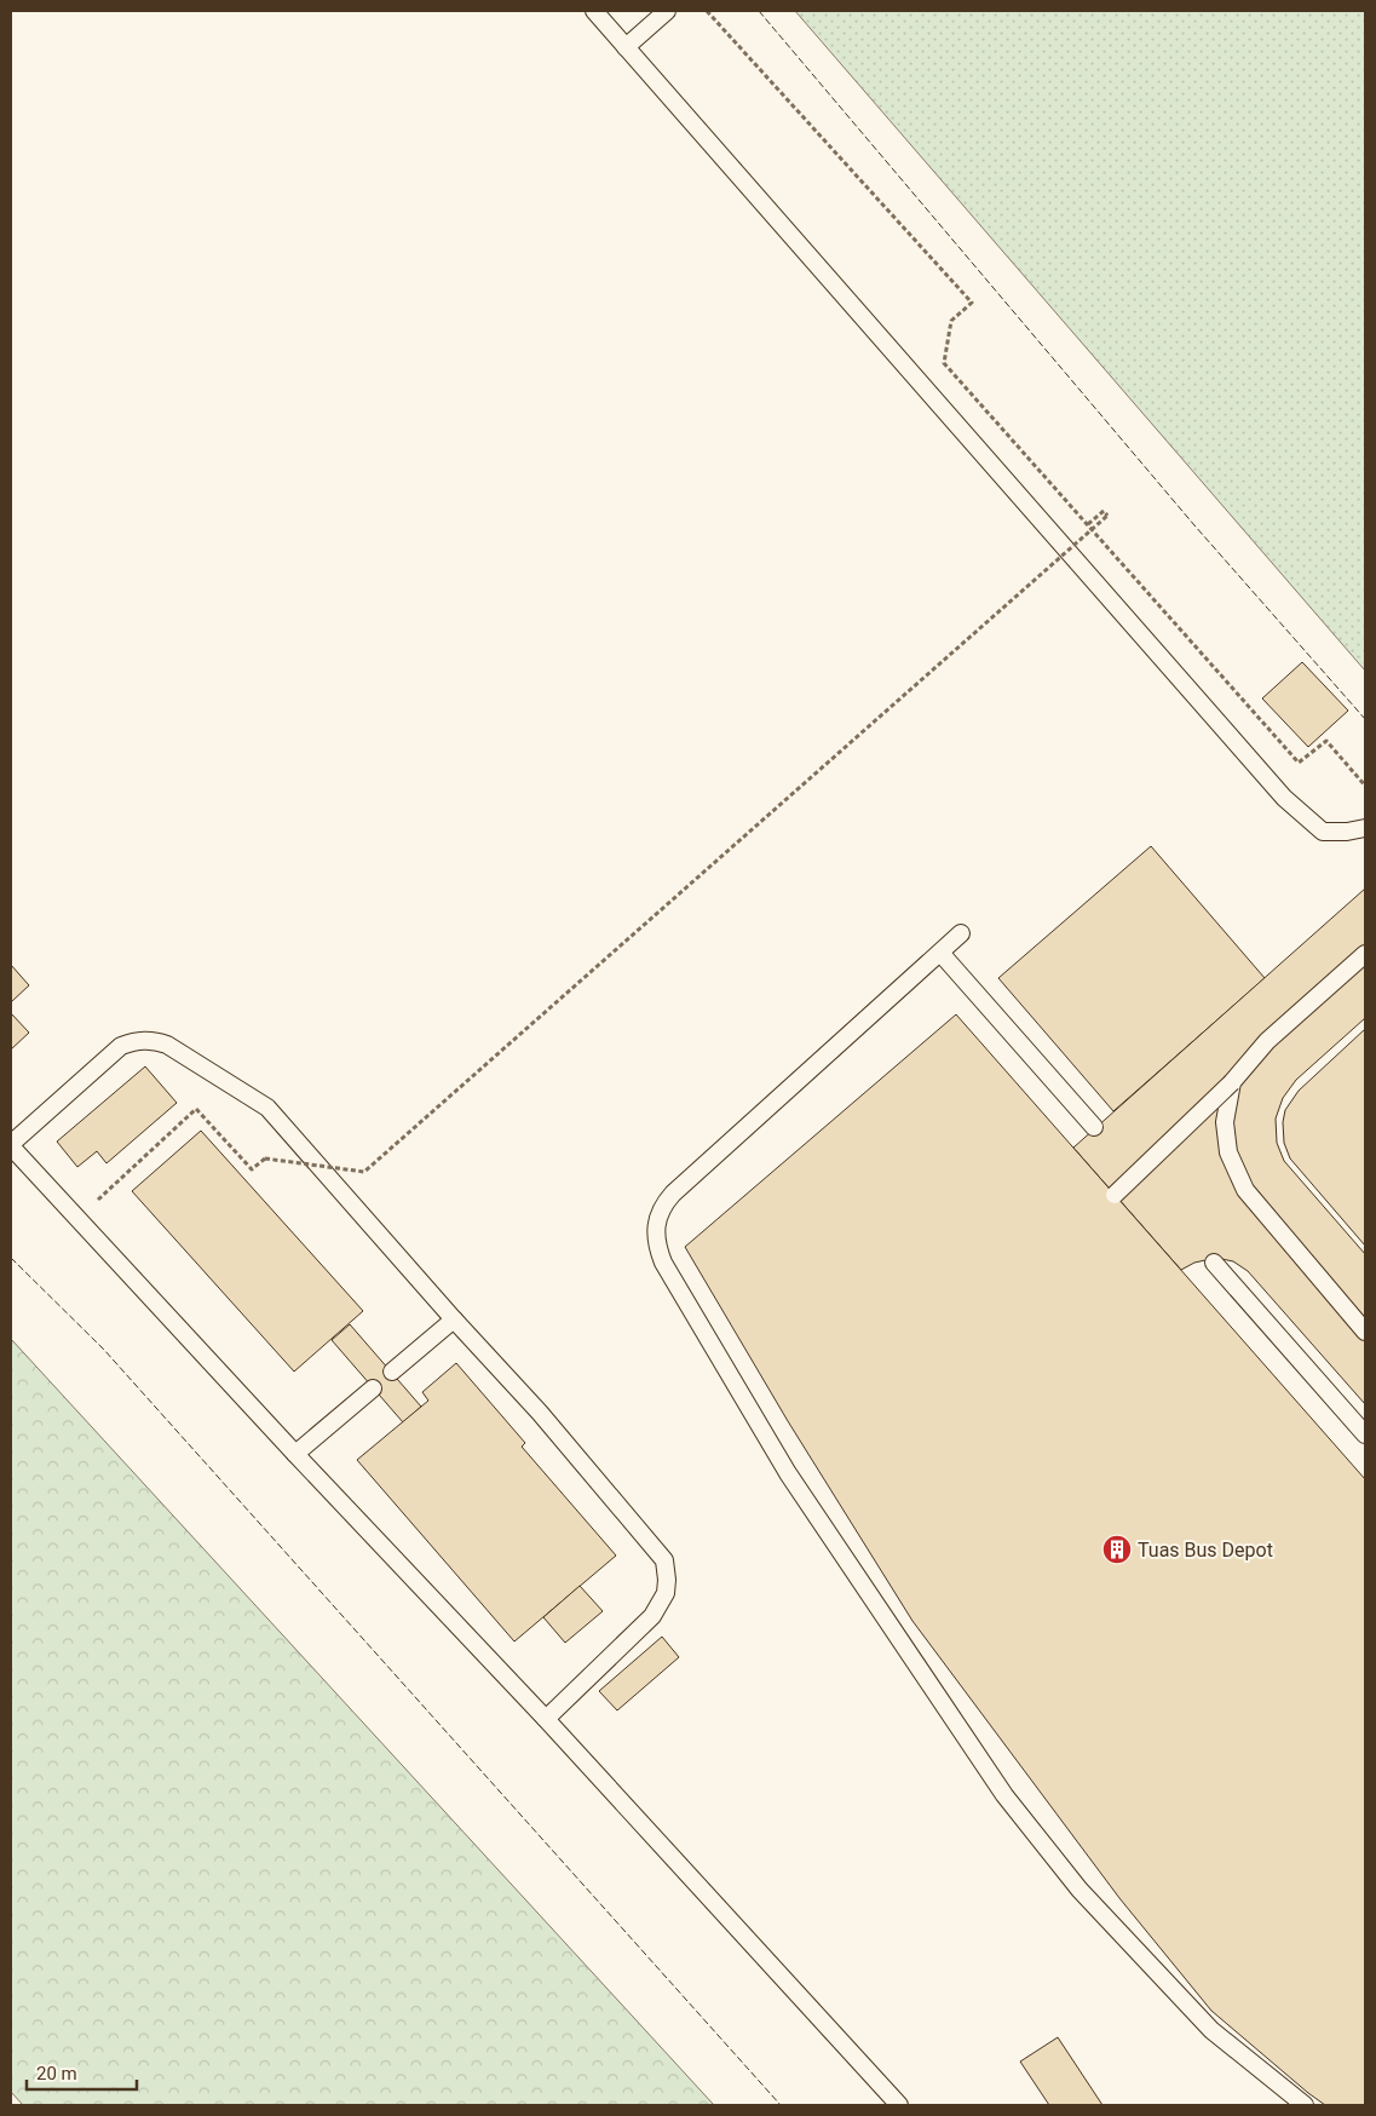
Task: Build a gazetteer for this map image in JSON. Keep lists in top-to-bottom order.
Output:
{
  "places": {
    "building": ["Tuas Bus Depot"]
  },
  "scale_bar": "20 m"
}
